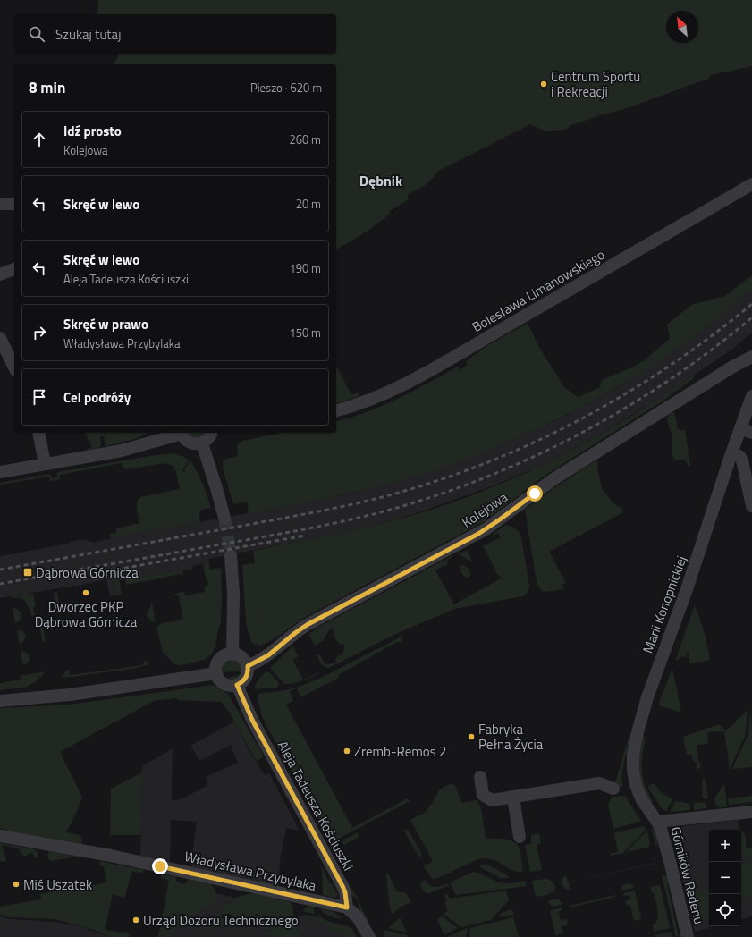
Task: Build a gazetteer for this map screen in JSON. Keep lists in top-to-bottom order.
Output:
{
  "streets": {
    "street": [
      "Bolesława Limanowskiego",
      "Kolejowa",
      "Marii Konopnickiej",
      "Aleja Tadeusza Kościuszki",
      "Władysława Przybylaka",
      "Górników Redenu"
    ]
  },
  "crossings": [
    ["Kolejowa", "Aleja Tadeusza Kościuszki"],
    ["Marii Konopnickiej", "Górników Redenu"],
    ["Aleja Tadeusza Kościuszki", "Władysława Przybylaka"]
  ],
  "districts": ["Dębnik"],
  "places": {
    "other": [
      "Centrum Sportu i Rekreacji",
      "Dworzec PKP Dąbrowa Górnicza",
      "Fabryka Pełna Życia",
      "Zremb-Remos 2",
      "Miś Uszatek",
      "Urząd Dozoru Technicznego"
    ],
    "transit": ["Dąbrowa Górnicza"]
  },
  "north": "top left",
  "page": {
    "search": "Szukaj tutaj",
    "heading": ["8 min", "Pieszo · 620 m"],
    "list": [
      ["Idź prosto", "Kolejowa", "260 m"],
      ["Skręć w lewo", "20 m"],
      ["Skręć w lewo", "Aleja Tadeusza Kościuszki", "190 m"],
      ["Skręć w prawo", "Władysława Przybylaka", "150 m"],
      "Cel podróży"
    ],
    "map_buttons": ["+", "−"]
  }
}
